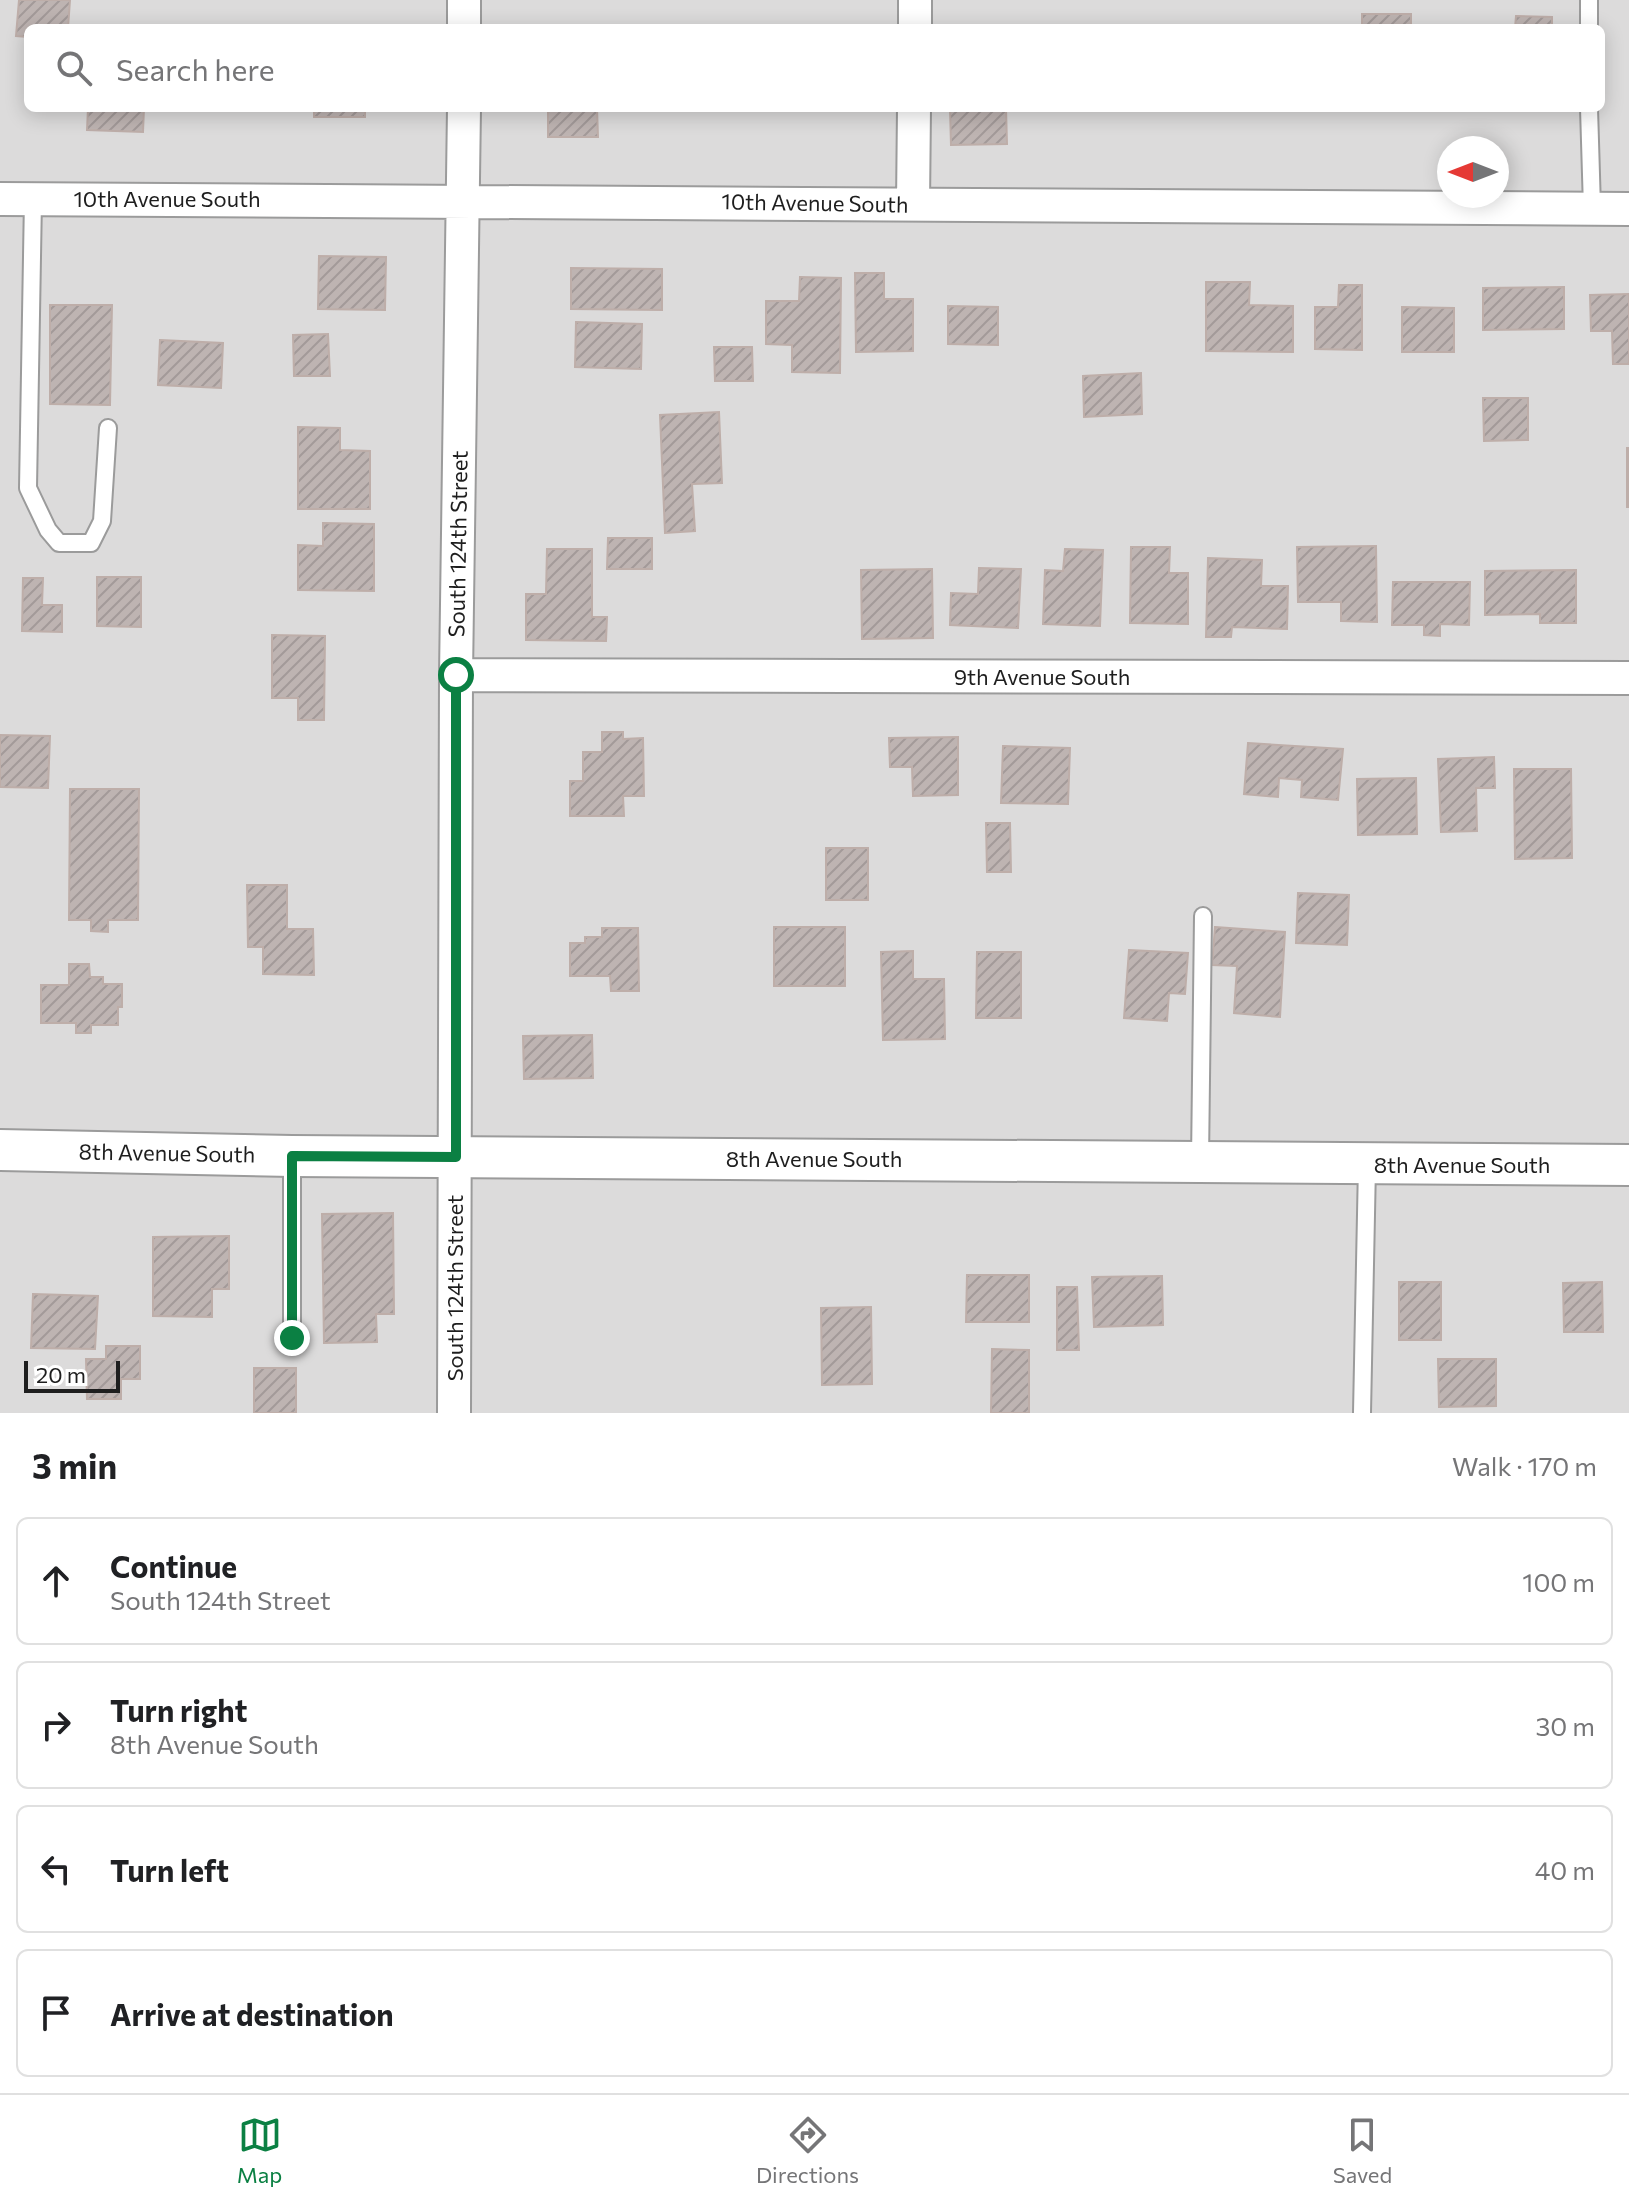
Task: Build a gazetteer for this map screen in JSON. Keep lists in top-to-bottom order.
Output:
{
  "streets": {
    "street": [
      "10th Avenue South",
      "South 124th Street",
      "9th Avenue South",
      "8th Avenue South"
    ]
  },
  "crossings": [
    ["10th Avenue South", "South 124th Street"],
    ["South 124th Street", "9th Avenue South"],
    ["South 124th Street", "8th Avenue South"]
  ],
  "scale_bar": "20 m",
  "north": "left",
  "page": {
    "search": "Search here",
    "scale": "20 m",
    "heading": ["3 min", "Walk · 170 m"],
    "list": [
      ["Continue", "South 124th Street", "100 m"],
      ["Turn right", "8th Avenue South", "30 m"],
      ["Turn left", "40 m"],
      "Arrive at destination"
    ],
    "nav": ["Map", "Directions", "Saved"]
  }
}
